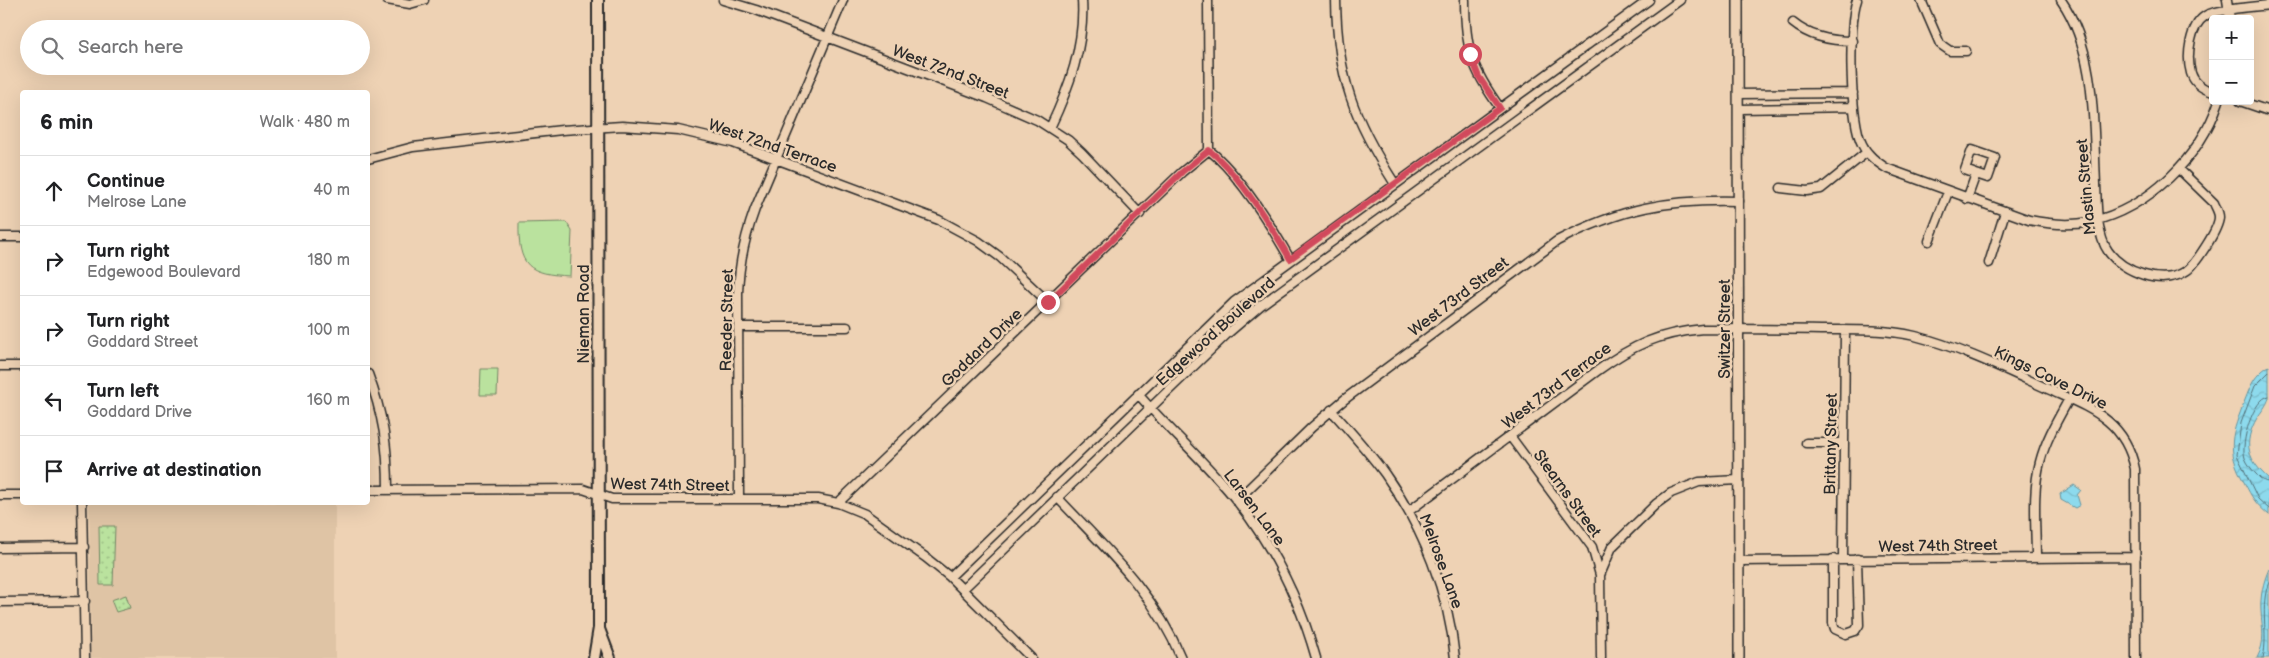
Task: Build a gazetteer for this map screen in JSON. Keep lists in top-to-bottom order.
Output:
{
  "streets": {
    "main road": ["Nieman Road"],
    "street": [
      "West 72nd Street",
      "West 72nd Terrace",
      "Mastin Street",
      "West 73rd Street",
      "Reeder Street",
      "Switzer Street",
      "Edgewood Boulevard",
      "Goddard Drive",
      "Kings Cove Drive",
      "West 73rd Terrace",
      "Brittany Street",
      "West 74th Street",
      "Stearns Street",
      "Larsen Lane",
      "Melrose Lane"
    ]
  },
  "crossings": [
    ["West 72nd Street", "Reeder Street"],
    ["West 72nd Street", "Goddard Drive"],
    ["West 72nd Terrace", "Nieman Road"],
    ["West 72nd Terrace", "Reeder Street"],
    ["West 72nd Terrace", "Goddard Drive"],
    ["West 73rd Street", "Switzer Street"],
    ["West 73rd Street", "Larsen Lane"],
    ["West 73rd Street", "Melrose Lane"],
    ["Nieman Road", "West 74th Street"],
    ["Reeder Street", "West 74th Street"],
    ["Switzer Street", "Kings Cove Drive"],
    ["Switzer Street", "West 73rd Terrace"],
    ["Switzer Street", "West 74th Street"],
    ["Edgewood Boulevard", "West 74th Street"],
    ["Edgewood Boulevard", "Larsen Lane"],
    ["Goddard Drive", "West 74th Street"],
    ["Kings Cove Drive", "West 73rd Terrace"],
    ["Kings Cove Drive", "Brittany Street"],
    ["Kings Cove Drive", "West 74th Street"],
    ["West 73rd Terrace", "Stearns Street"],
    ["West 73rd Terrace", "Melrose Lane"],
    ["Brittany Street", "West 74th Street"]
  ],
  "page": {
    "map_buttons": ["+", "−"],
    "search": "Search here",
    "heading": ["6 min", "Walk · 480 m"],
    "list": [
      ["Continue", "Melrose Lane", "40 m"],
      ["Turn right", "Edgewood Boulevard", "180 m"],
      ["Turn right", "Goddard Street", "100 m"],
      ["Turn left", "Goddard Drive", "160 m"],
      "Arrive at destination"
    ]
  }
}
